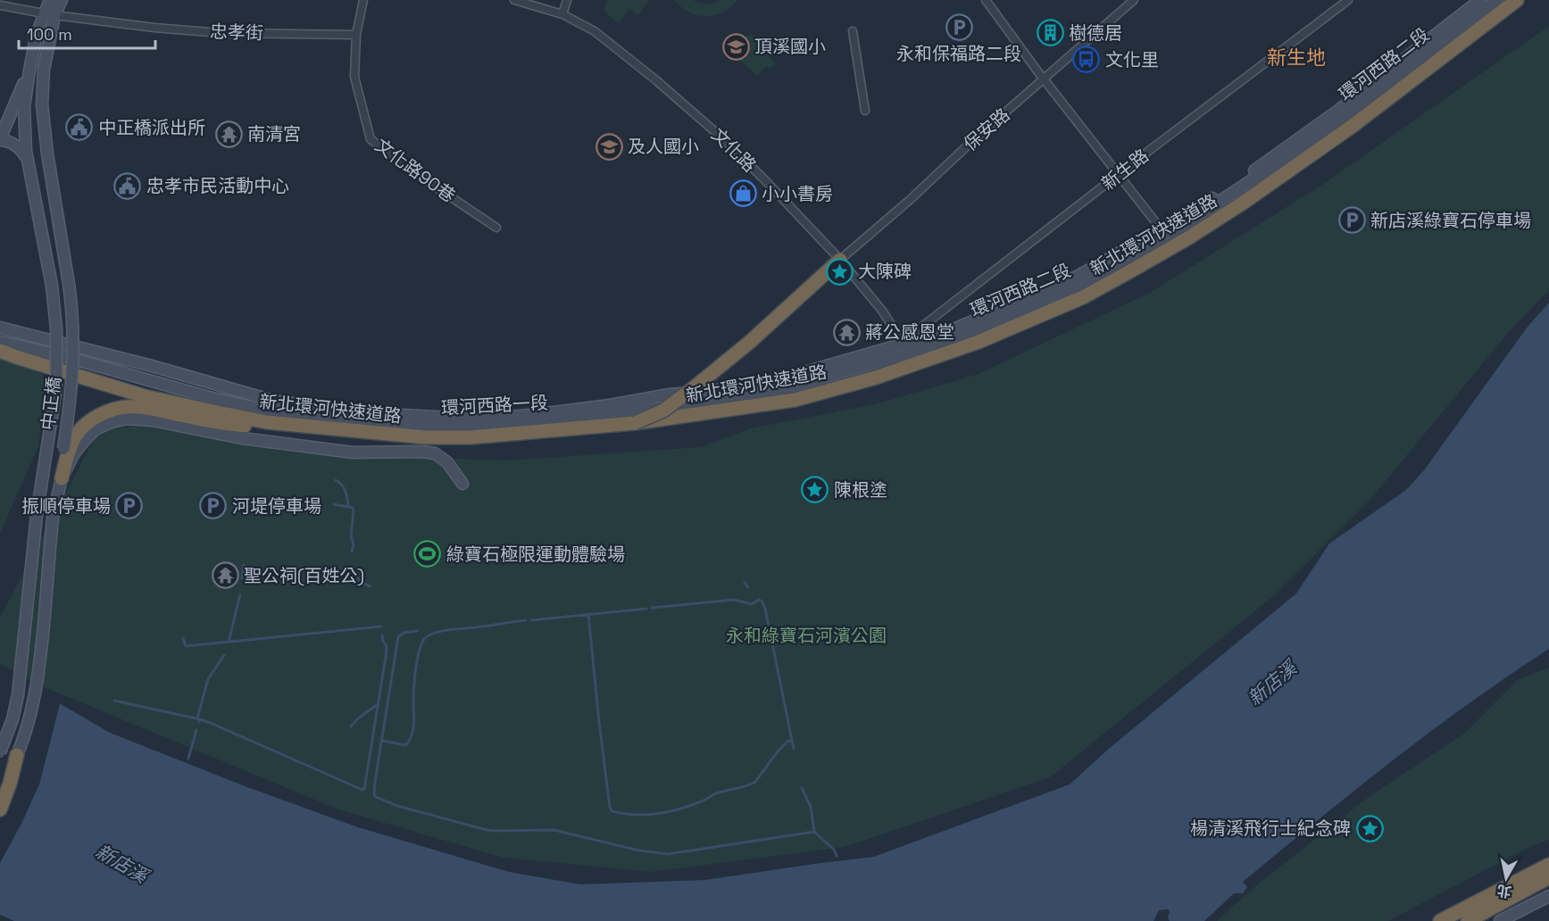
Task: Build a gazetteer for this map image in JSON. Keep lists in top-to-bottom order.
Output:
{
  "streets": {
    "highway": ["新北環河快速道路"],
    "main road": ["環河西路二段", "中正橋", "環河西路一段"],
    "street": [
      "忠孝街",
      "保安路",
      "文化路",
      "新生路",
      "文化路90巷"
    ]
  },
  "crossings": [
    ["忠孝街", "文化路90巷"],
    ["忠孝街", "中正橋"],
    ["環河西路二段", "文化路"],
    ["環河西路二段", "新生路"],
    ["環河西路二段", "環河西路一段"],
    ["保安路", "文化路"],
    ["文化路", "新生路"]
  ],
  "districts": ["新生地"],
  "water": ["新店溪"],
  "parks": ["永和綠寶石河濱公園"],
  "places": {
    "parking": [
      "永和保福路二段",
      "新店溪綠寶石停車場",
      "振順停車場",
      "河堤停車場"
    ],
    "building": ["樹德居"],
    "school or university": ["頂溪國小", "及人國小"],
    "bus stop": ["文化里"],
    "public building": ["中正橋派出所", "忠孝市民活動中心"],
    "temple": ["南清宮", "蔣公感恩堂", "聖公祠(百姓公)"],
    "shop": ["小小書房"],
    "place": ["大陳碑", "陳根塗", "楊清溪飛行士紀念碑"],
    "sports": ["綠寶石極限運動體驗場"]
  },
  "scale_bar": "100 m",
  "north": "bottom"
}
